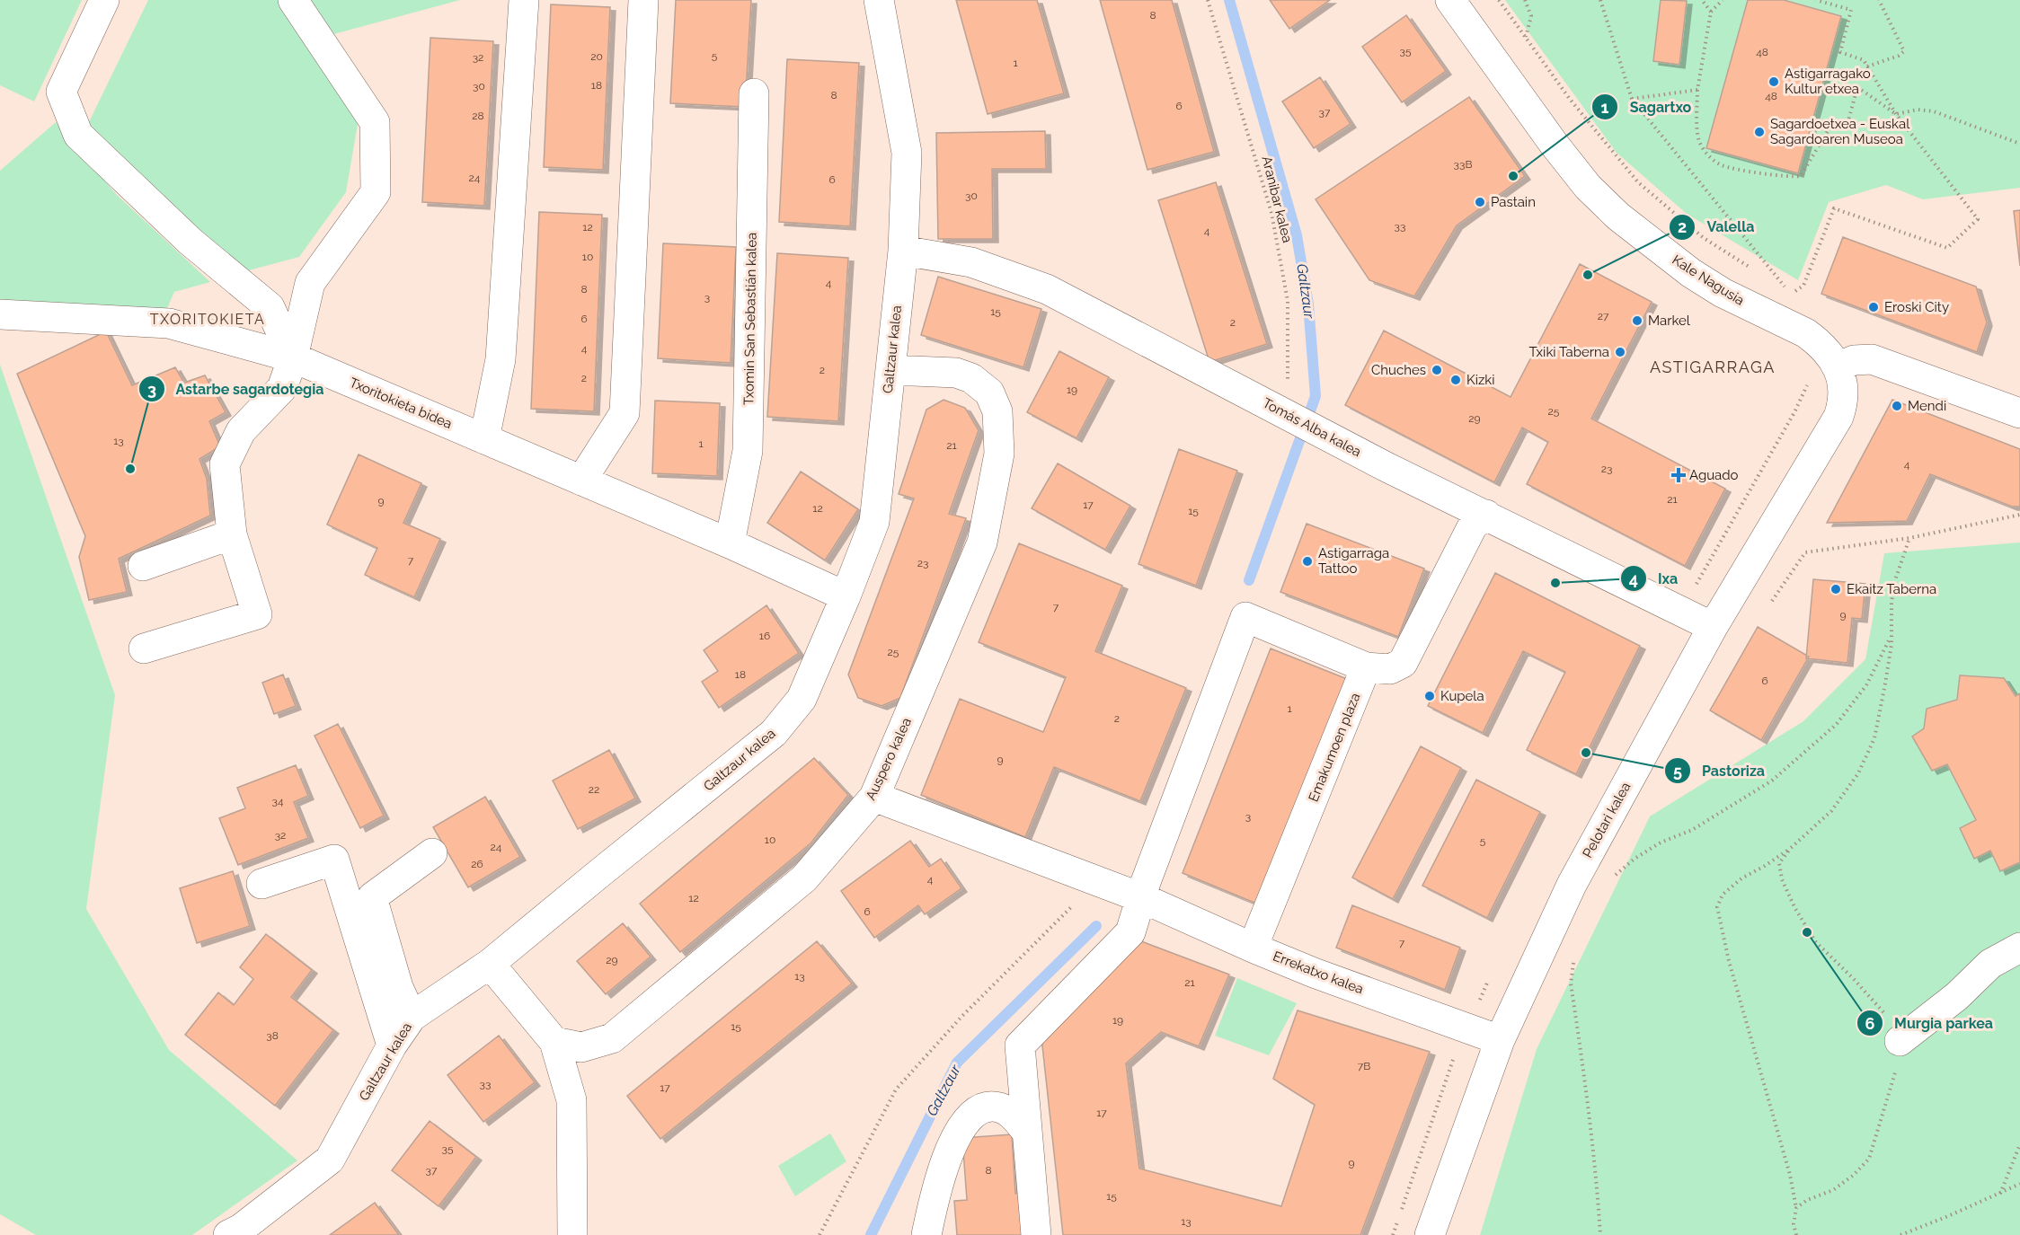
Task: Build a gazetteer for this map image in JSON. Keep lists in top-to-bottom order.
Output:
{
  "streets": {
    "street": [
      "Kale Nagusia",
      "Txomin San Sebastián kalea",
      "Galtzaur kalea",
      "Txoritokieta bidea",
      "Tomás Alba kalea",
      "Emakumoen plaza",
      "Auspero kalea",
      "Pelotari kalea",
      "Errekatxo kalea"
    ],
    "path": ["Aranibar kalea"]
  },
  "crossings": [
    ["Aranibar kalea", "Tomás Alba kalea"],
    ["Kale Nagusia", "Pelotari kalea"],
    ["Txomin San Sebastián kalea", "Txoritokieta bidea"],
    ["Galtzaur kalea", "Txoritokieta bidea"],
    ["Galtzaur kalea", "Tomás Alba kalea"],
    ["Galtzaur kalea", "Auspero kalea"],
    ["Tomás Alba kalea", "Pelotari kalea"],
    ["Emakumoen plaza", "Errekatxo kalea"],
    ["Auspero kalea", "Errekatxo kalea"],
    ["Pelotari kalea", "Errekatxo kalea"]
  ],
  "districts": ["TXORITOKIETA", "ASTIGARRAGA"],
  "water": ["Galtzaur"],
  "places": {
    "other": [
      "Astigarragako Kultur etxea",
      "Sagardoetxea - Euskal Sagardoaren Museoa",
      "Sagartxo",
      "Pastain",
      "Valella",
      "Eroski City",
      "Markel",
      "Txiki Taberna",
      "Chuches",
      "Kizki",
      "Mendi",
      "Astarbe sagardotegia",
      "Astigarraga Tattoo",
      "Ixa",
      "Ekaitz Taberna",
      "Kupela",
      "Pastoriza",
      "Murgia parkea"
    ],
    "health": ["Aguado"]
  },
  "house_numbers": [
    "8",
    "35",
    "48",
    "5",
    "20",
    "32",
    "1",
    "18",
    "30",
    "8",
    "48",
    "6",
    "37",
    "28",
    "33B",
    "24",
    "6",
    "30",
    "33",
    "12",
    "4",
    "10",
    "4",
    "8",
    "3",
    "15",
    "27",
    "6",
    "2",
    "4",
    "2",
    "2",
    "19",
    "25",
    "29",
    "13",
    "1",
    "21",
    "4",
    "23",
    "21",
    "9",
    "17",
    "12",
    "15",
    "7",
    "23",
    "7",
    "9",
    "16",
    "25",
    "18",
    "6",
    "1",
    "2",
    "9",
    "22",
    "34",
    "3",
    "32",
    "10",
    "5",
    "24",
    "26",
    "4",
    "12",
    "6",
    "7",
    "29",
    "13",
    "21",
    "19",
    "15",
    "38",
    "7B",
    "33",
    "17",
    "17",
    "35",
    "9",
    "37",
    "8",
    "15",
    "13"
  ]
}
